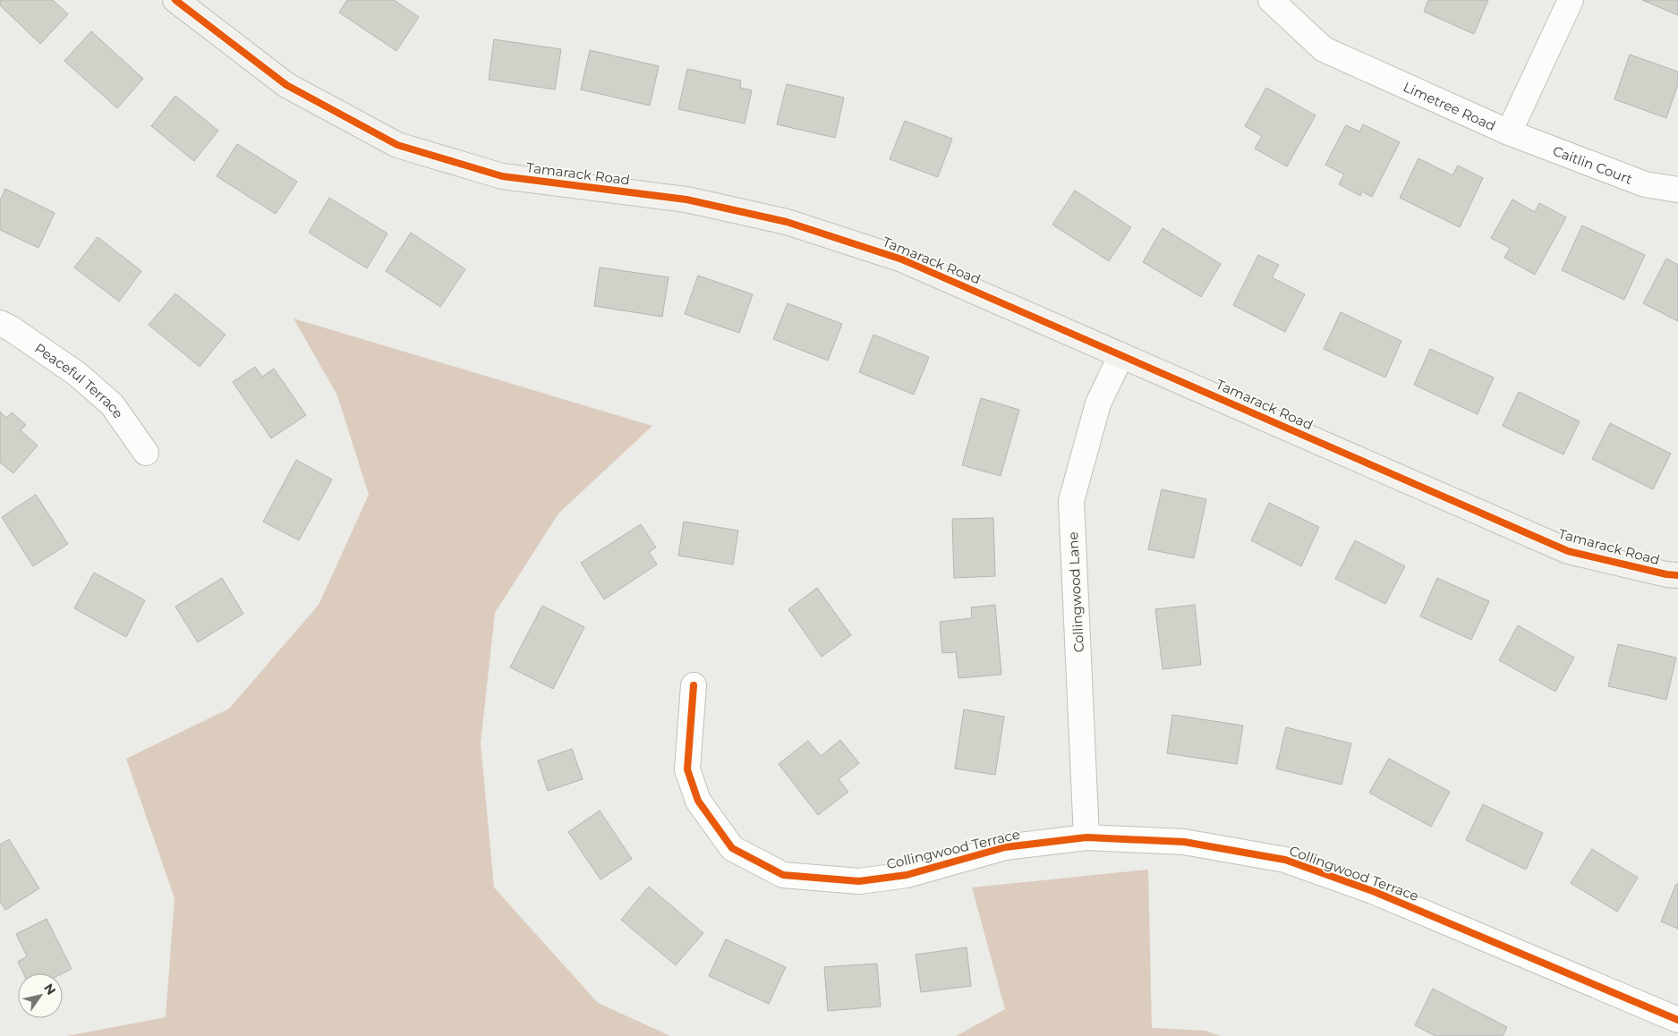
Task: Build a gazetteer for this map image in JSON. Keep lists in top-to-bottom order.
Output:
{
  "streets": {
    "street": [
      "Limetree Road",
      "Caitlin Court",
      "Tamarack Road",
      "Peaceful Terrace",
      "Collingwood Lane",
      "Collingwood Terrace"
    ]
  },
  "crossings": [
    ["Limetree Road", "Caitlin Court"],
    ["Tamarack Road", "Collingwood Lane"],
    ["Collingwood Lane", "Collingwood Terrace"]
  ],
  "north": "top right"
}
